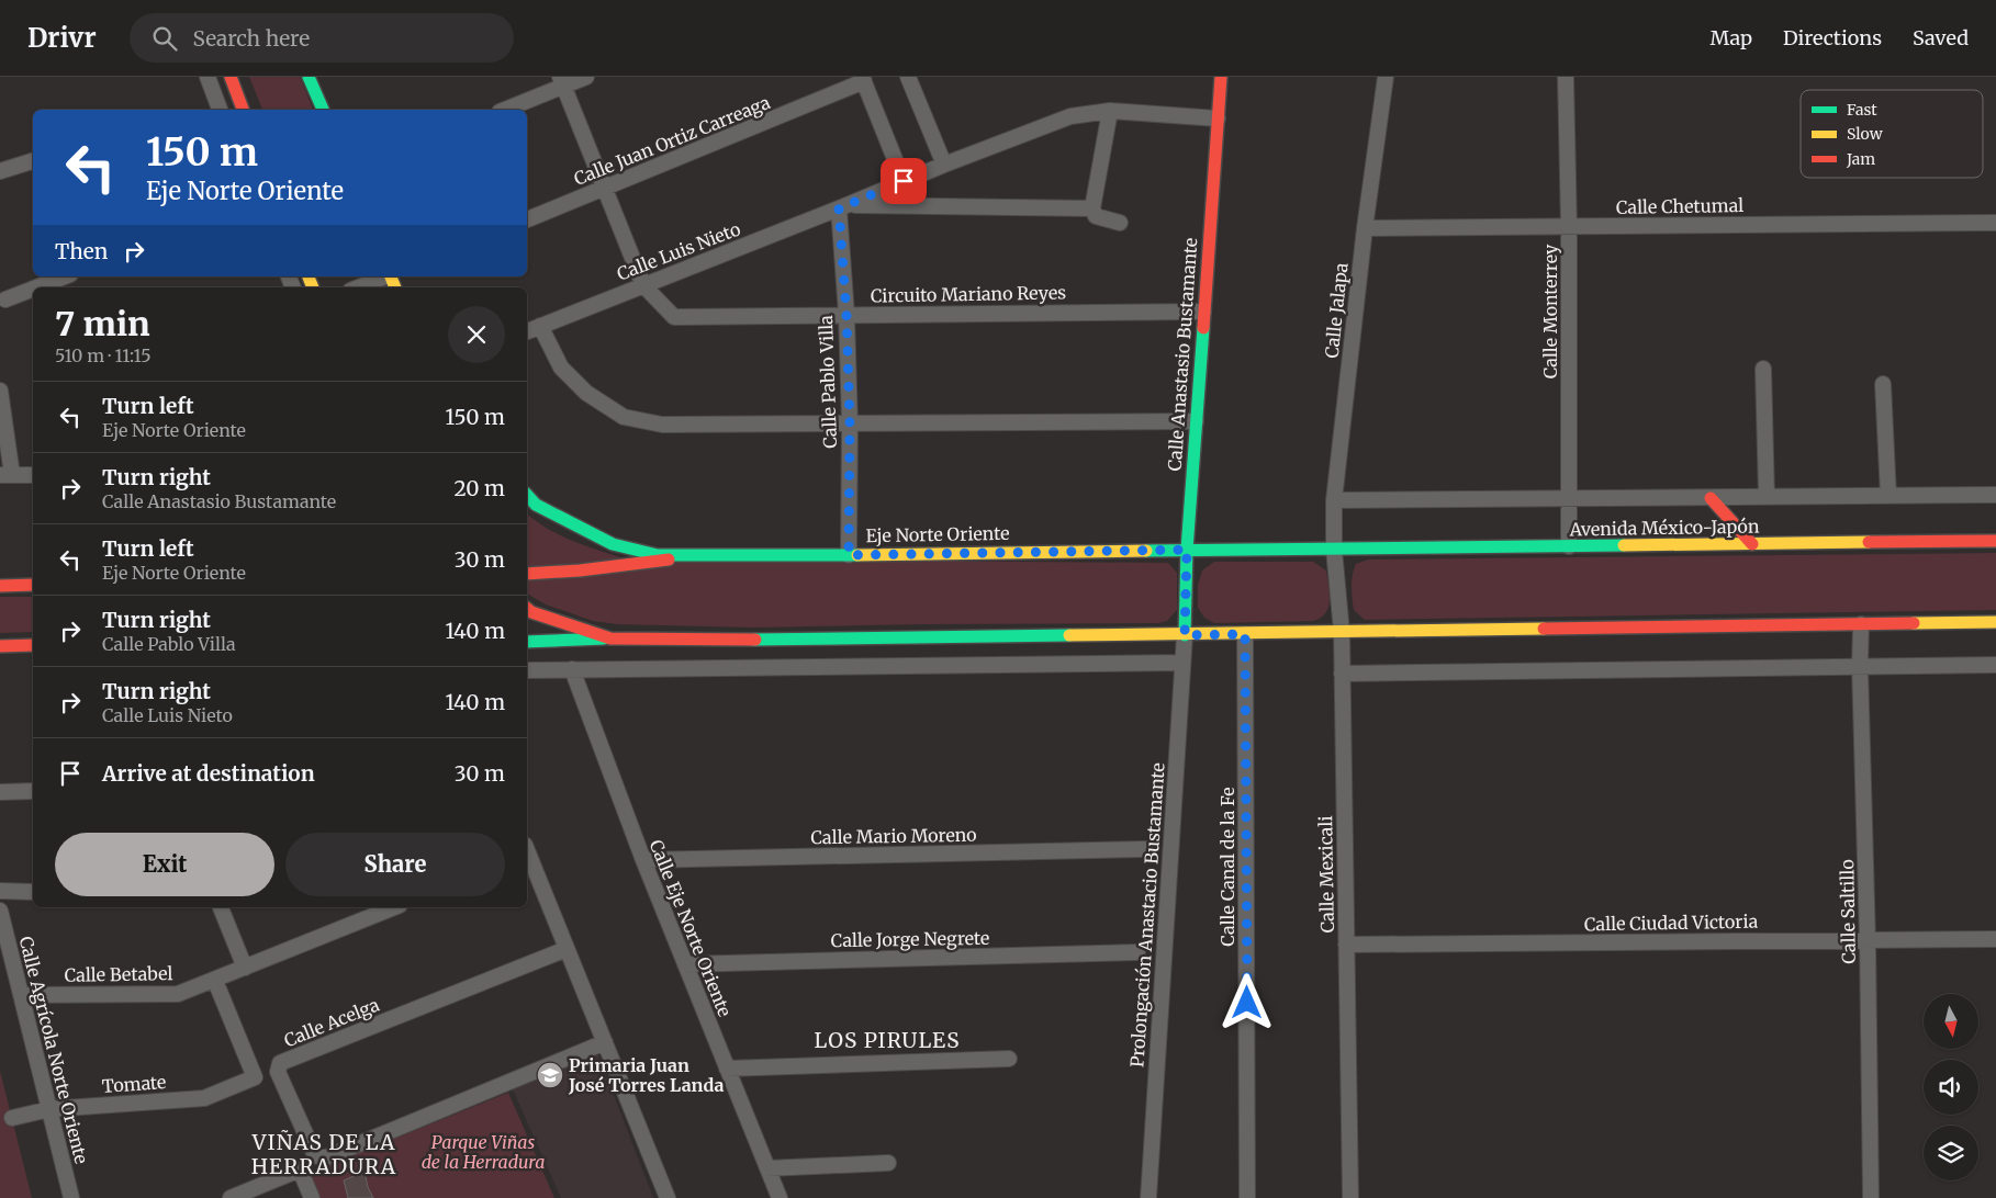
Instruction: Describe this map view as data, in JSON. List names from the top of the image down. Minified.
{"streets":{"main road":["Calle Anastasio Bustamante","Avenida México-Japón","Eje Norte Oriente"],"street":["Calle Juan Ortiz Carreaga","Calle Chetumal","Calle Luis Nieto","Circuito Mariano Reyes","Calle Jalapa","Calle Monterrey","Calle Pablo Villa","Calle Mario Moreno","Calle Canal de la Fe","Calle Mexicali","Calle Saltillo","Prolongación Anastacio Bustamante","Calle Ciudad Victoria","Calle Eje Norte Oriente","Calle Jorge Negrete","Calle Betabel","Calle Acelga","Calle Agrícola Norte Oriente","Tomate"]},"crossings":[["Calle Juan Ortiz Carreaga","Circuito Mariano Reyes"],["Calle Chetumal","Calle Jalapa"],["Calle Chetumal","Calle Monterrey"],["Calle Luis Nieto","Circuito Mariano Reyes"],["Calle Luis Nieto","Calle Anastasio Bustamante"],["Calle Luis Nieto","Calle Pablo Villa"],["Circuito Mariano Reyes","Calle Anastasio Bustamante"],["Circuito Mariano Reyes","Calle Pablo Villa"],["Calle Jalapa","Avenida México-Japón"],["Calle Jalapa","Eje Norte Oriente"],["Calle Jalapa","Calle Mexicali"],["Calle Monterrey","Avenida México-Japón"],["Calle Anastasio Bustamante","Eje Norte Oriente"],["Calle Anastasio Bustamante","Prolongación Anastacio Bustamante"],["Calle Pablo Villa","Eje Norte Oriente"],["Avenida México-Japón","Eje Norte Oriente"],["Avenida México-Japón","Calle Mexicali"],["Eje Norte Oriente","Calle Mexicali"],["Calle Mario Moreno","Calle Eje Norte Oriente"],["Calle Mexicali","Calle Ciudad Victoria"],["Calle Saltillo","Calle Ciudad Victoria"],["Calle Eje Norte Oriente","Calle Jorge Negrete"],["Calle Betabel","Calle Agrícola Norte Oriente"],["Calle Betabel","Tomate"],["Calle Agrícola Norte Oriente","Tomate"]],"districts":["LOS PIRULES","VIÑAS DE LA HERRADURA"],"parks":["Parque Viñas de la Herradura"],"places":{"school or university":["Primaria Juan José Torres Landa"]},"legend":["Fast","Slow","Jam"],"north":"bottom","page":{"header":"Drivr","search":"Search here","nav":["Map","Directions","Saved"],"turn":["150 m","Eje Norte Oriente"],"then":"Then","heading":["7 min","510 m · 11:15"],"list":[{"name":"Turn left","note":"Eje Norte Oriente","value":"150 m"},{"name":"Turn right","note":"Calle Anastasio Bustamante","value":"20 m"},{"name":"Turn left","note":"Eje Norte Oriente","value":"30 m"},{"name":"Turn right","note":"Calle Pablo Villa","value":"140 m"},{"name":"Turn right","note":"Calle Luis Nieto","value":"140 m"},{"name":"Arrive at destination","value":"30 m"}],"buttons":["Exit","Share"]}}
